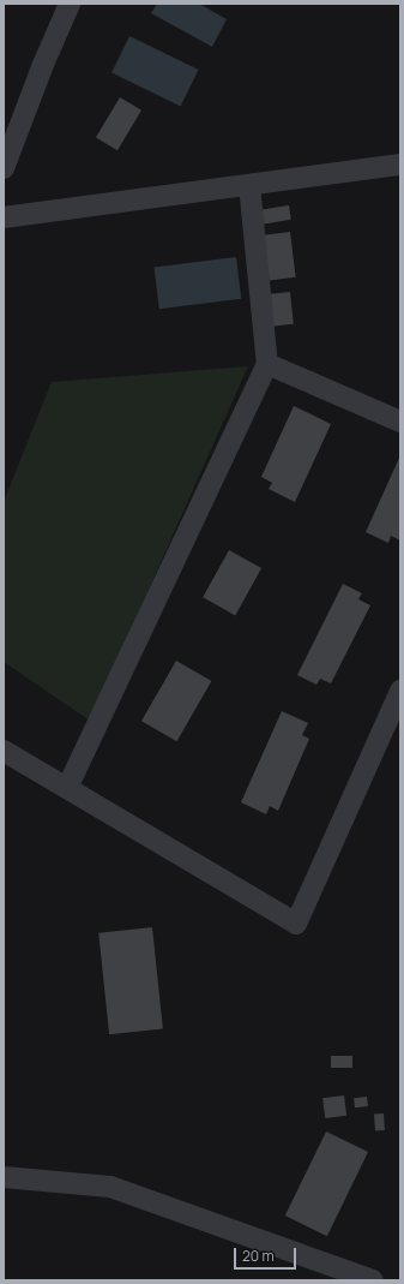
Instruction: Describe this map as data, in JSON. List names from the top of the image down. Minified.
{"scale_bar":"20 m"}
